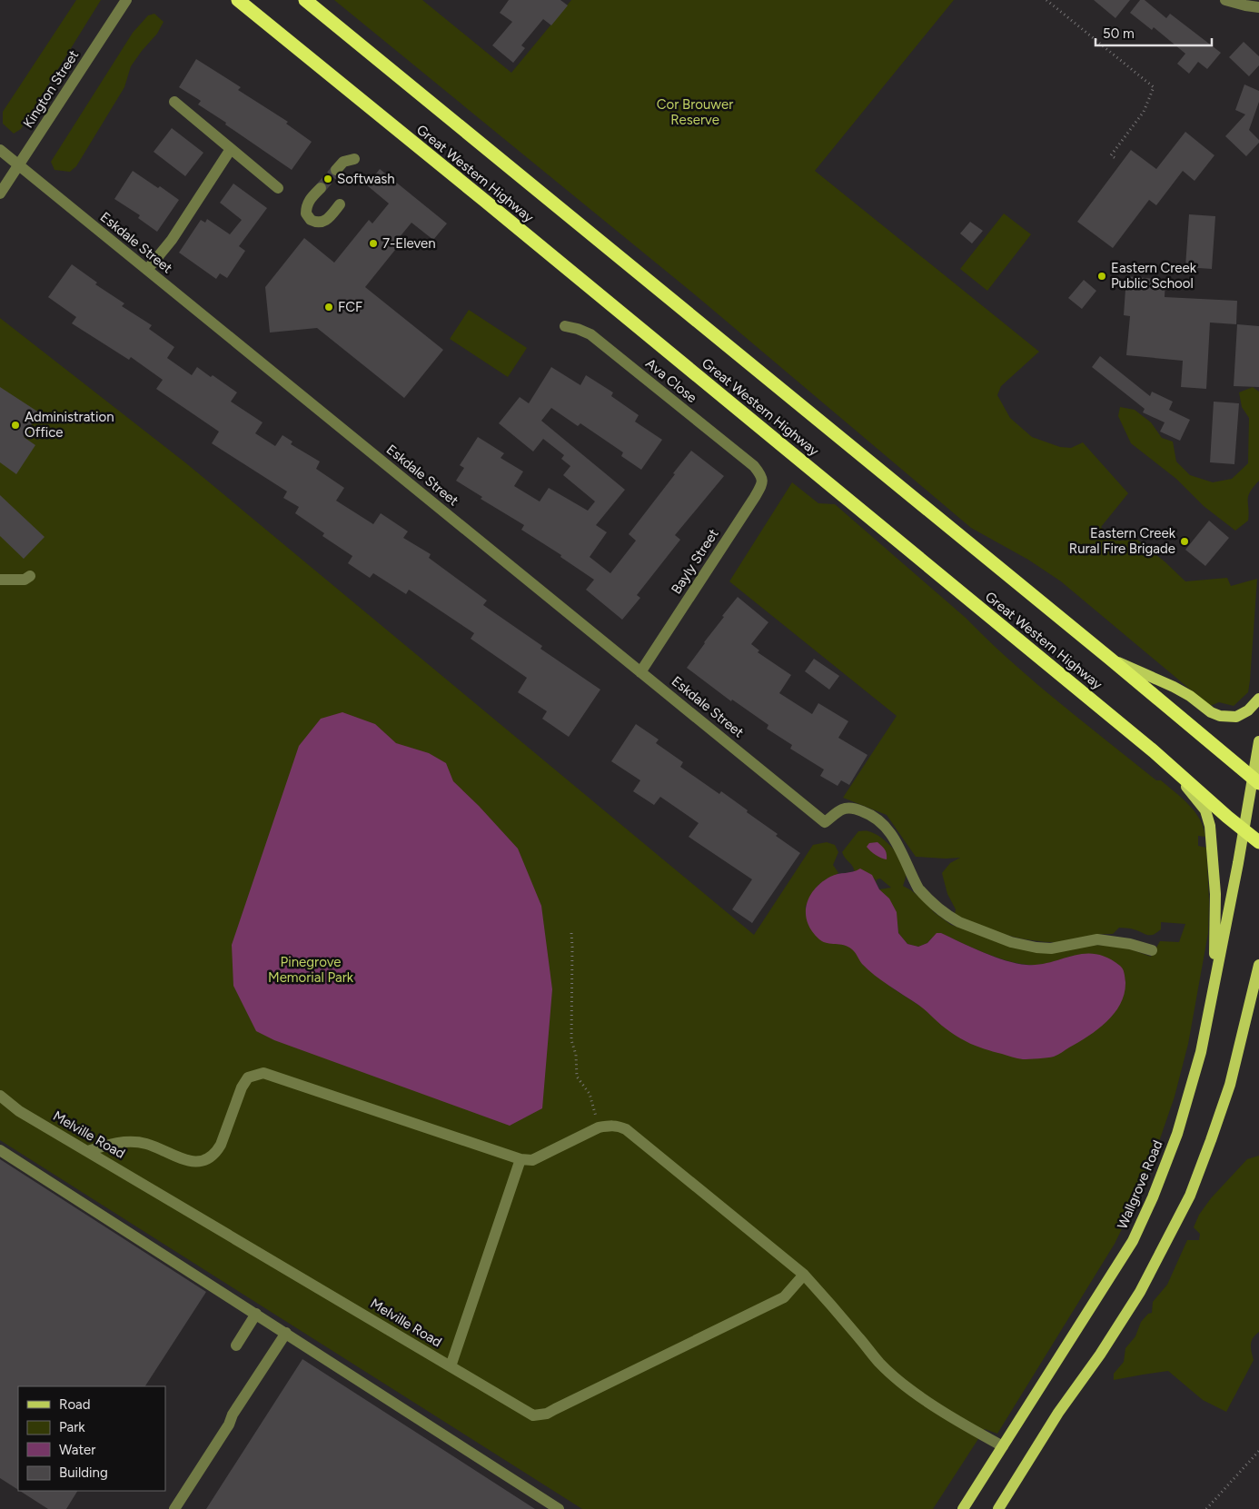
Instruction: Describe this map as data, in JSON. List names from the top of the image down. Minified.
{"streets":{"highway":["Great Western Highway"],"main road":["Wallgrove Road"],"street":["Kington Street","Eskdale Street","Ava Close","Bayly Street","Melville Road"]},"crossings":[["Kington Street","Eskdale Street"],["Great Western Highway","Wallgrove Road"],["Eskdale Street","Bayly Street"],["Ava Close","Bayly Street"]],"parks":["Cor Brouwer Reserve","Pinegrove Memorial Park"],"places":["Softwash","7-Eleven","Eastern Creek Public School","FCF","Administration Office","Eastern Creek Rural Fire Brigade"],"legend":["Road","Park","Water","Building"],"scale_bar":"50 m"}
